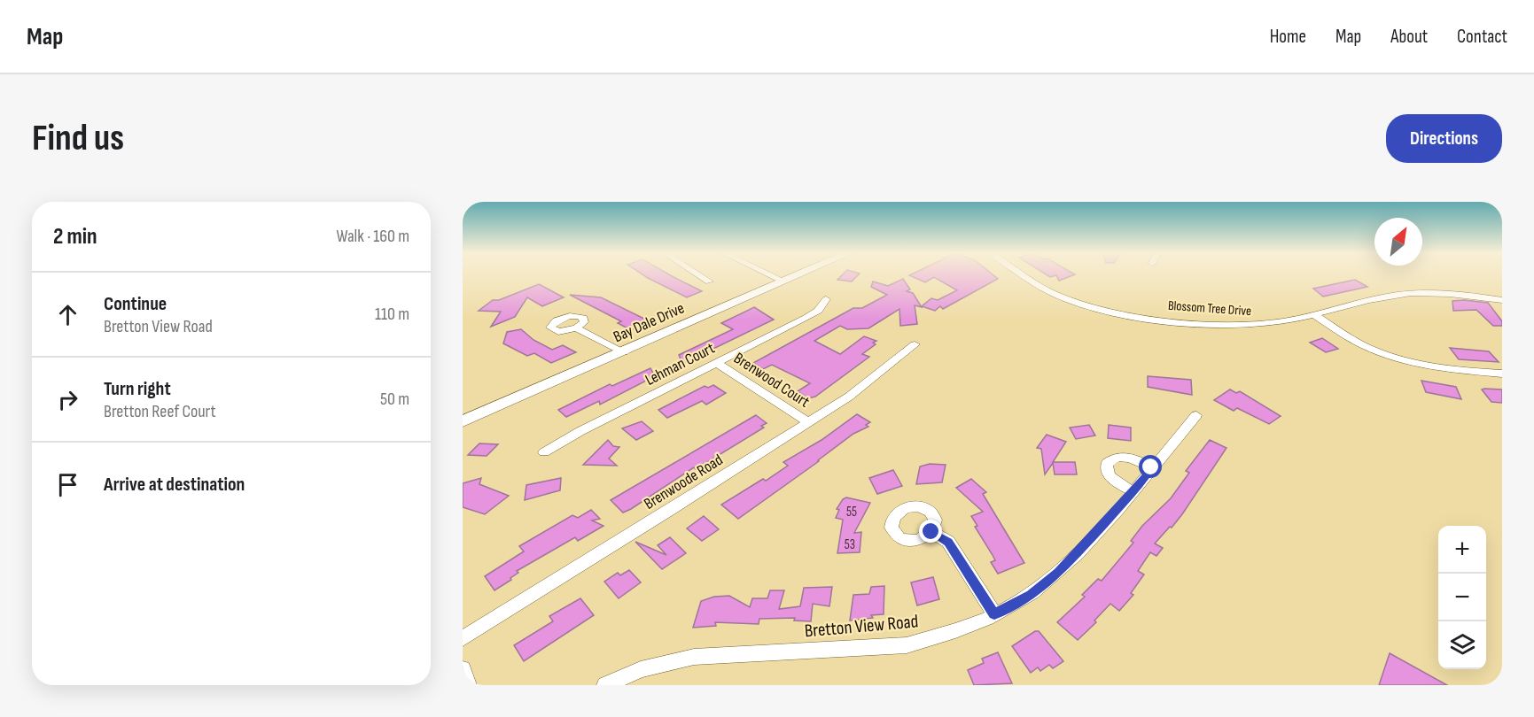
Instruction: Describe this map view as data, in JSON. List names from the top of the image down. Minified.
{"streets":{"street":["Blossom Tree Drive","Bay Dale Drive","Lehman Court","Brenwood Court","Brenwoode Road","Bretton View Road"]},"crossings":[["Lehman Court","Brenwood Court"],["Brenwood Court","Brenwoode Road"]],"house_numbers":["55","53"],"north":"top right","page":{"header":"Map","nav":["Home","Map","About","Contact"],"buttons":"Directions","title":"Find us","heading":["2 min","Walk · 160 m"],"list":[["Continue","Bretton View Road","110 m"],["Turn right","Bretton Reef Court","50 m"],"Arrive at destination"],"map_buttons":["+","−"]}}
